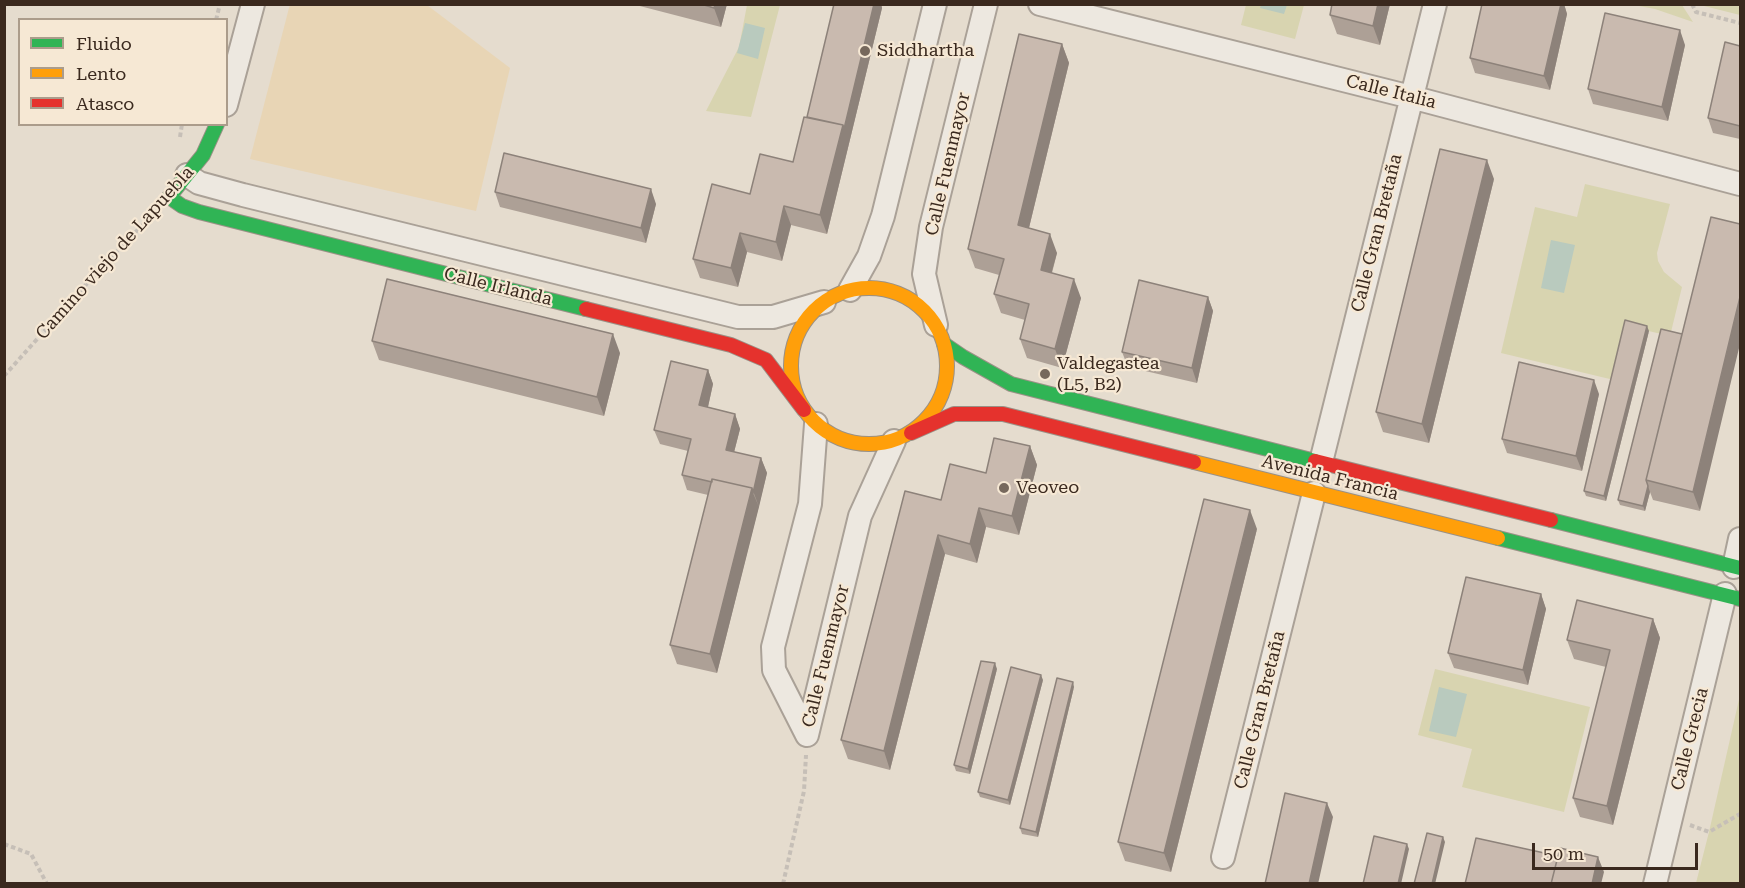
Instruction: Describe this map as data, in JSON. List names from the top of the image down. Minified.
{"streets":{"main road":["Camino viejo de Lapuebla","Calle Irlanda","Avenida Francia"],"street":["Calle Italia","Calle Fuenmayor","Calle Gran Bretaña","Calle Grecia"]},"crossings":[["Calle Italia","Calle Gran Bretaña"],["Calle Fuenmayor","Calle Irlanda"],["Calle Fuenmayor","Avenida Francia"],["Calle Gran Bretaña","Avenida Francia"],["Camino viejo de Lapuebla","Calle Irlanda"],["Calle Irlanda","Avenida Francia"],["Avenida Francia","Calle Grecia"]],"places":["Siddhartha","Valdegastea (L5, B2)","Veoveo"],"legend":["Fluido","Lento","Atasco"],"scale_bar":"50 m"}
